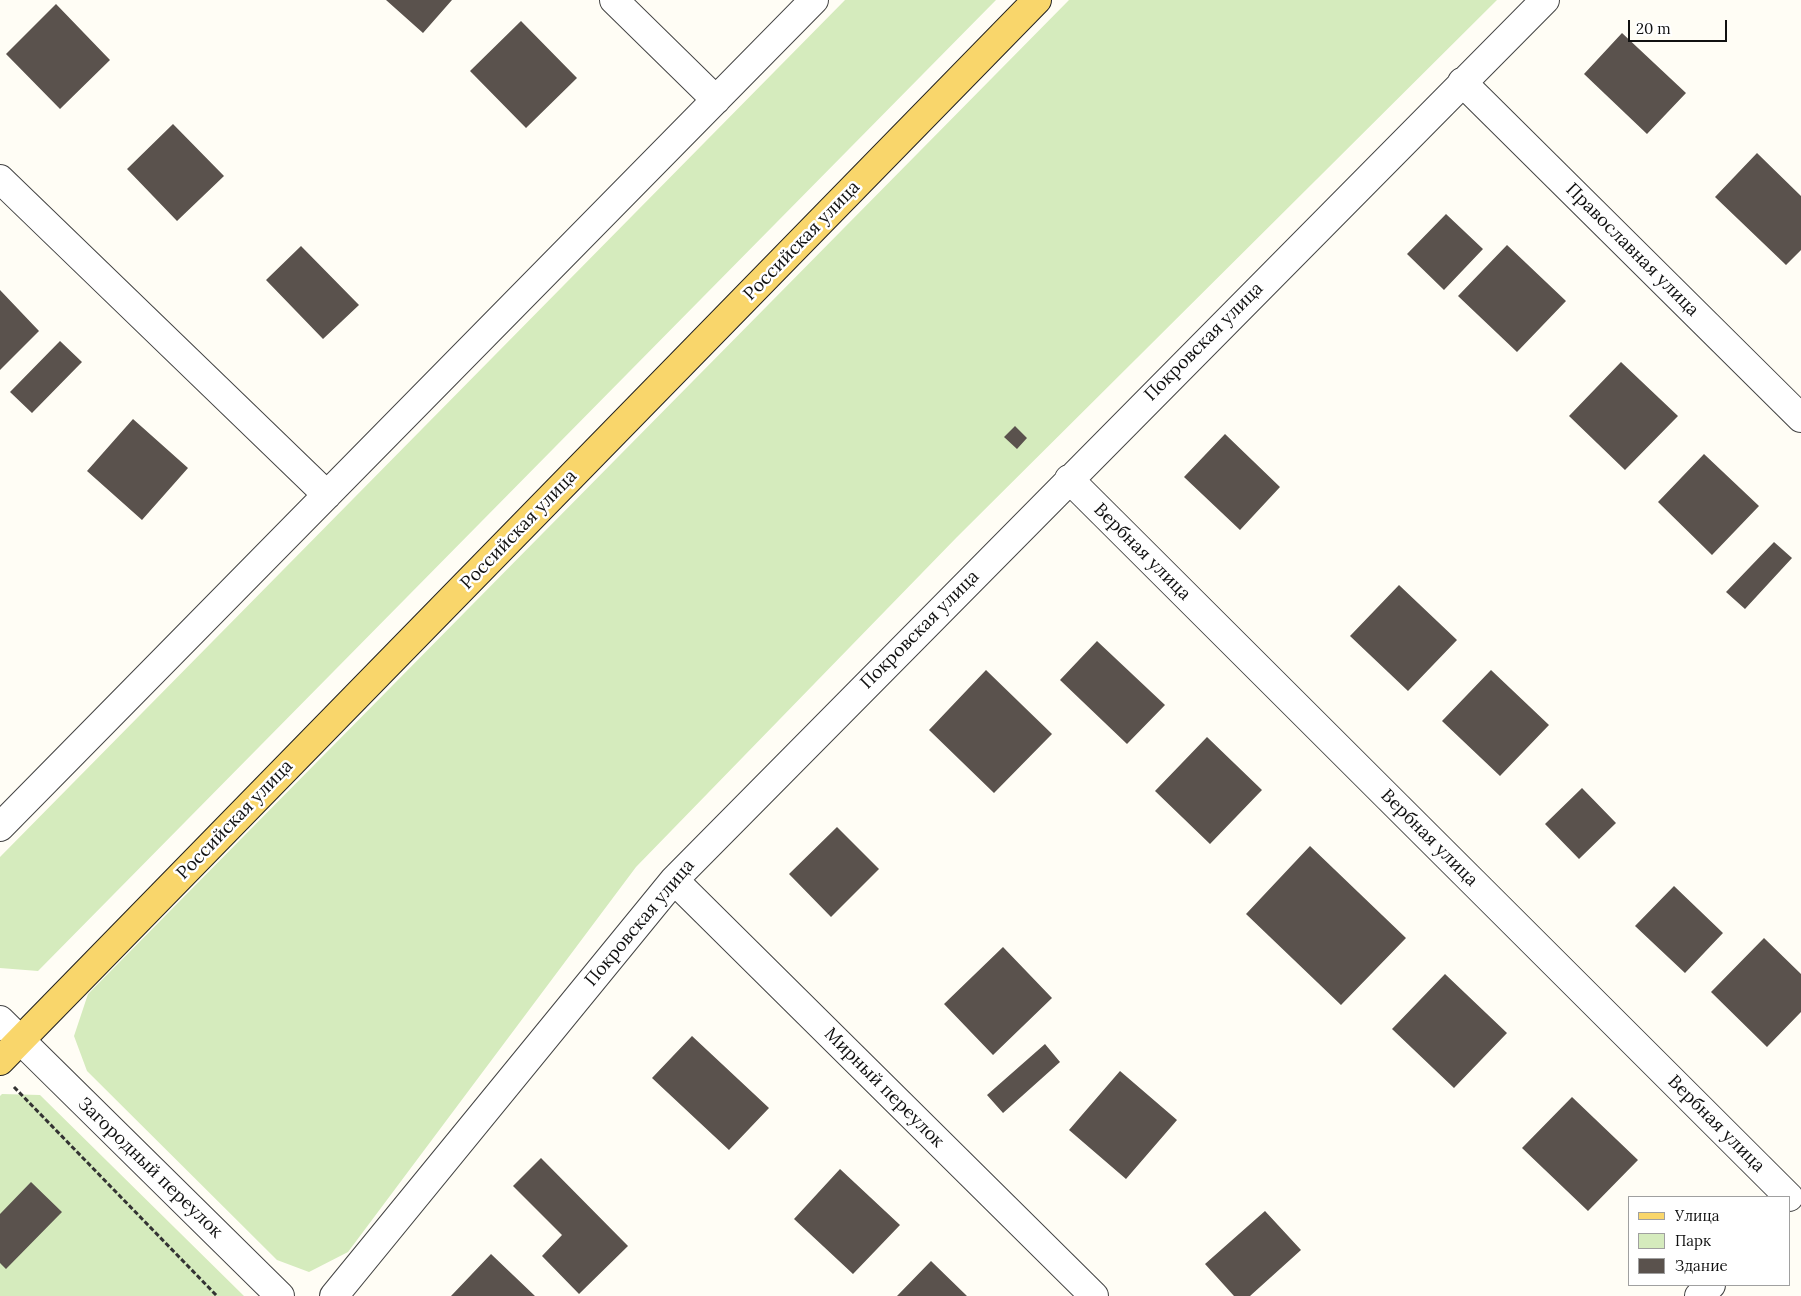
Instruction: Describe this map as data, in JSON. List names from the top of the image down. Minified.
{"streets":{"main road":["Российская улица"],"street":["Православная улица","Покровская улица","Вербная улица","Мирный переулок","Загородный переулок"]},"crossings":[["Российская улица","Загородный переулок"],["Православная улица","Покровская улица"],["Покровская улица","Вербная улица"],["Покровская улица","Мирный переулок"]],"legend":["Улица","Парк","Здание"],"scale_bar":"20 m"}
